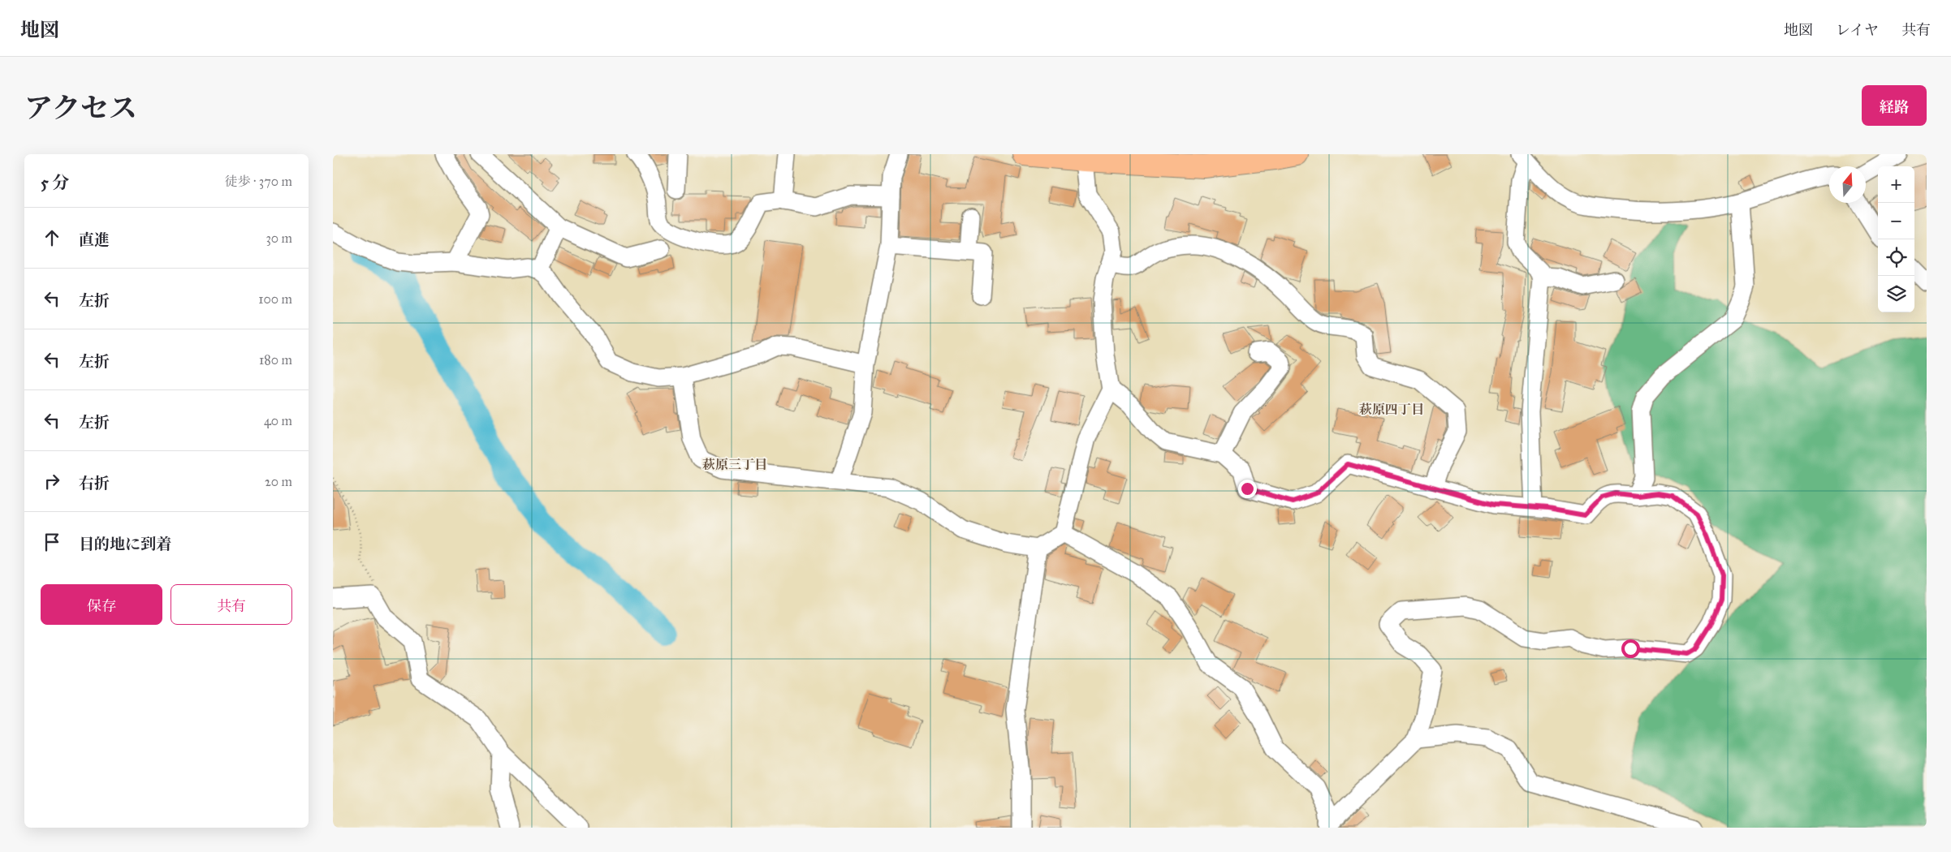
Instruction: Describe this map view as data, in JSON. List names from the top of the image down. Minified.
{"districts":["萩原四丁目","萩原三丁目"],"north":"top","page":{"header":"地図","nav":["地図","レイヤ","共有"],"title":"アクセス","buttons":["経路",["保存","共有"]],"heading":["5 分","徒歩 · 370 m"],"map_buttons":["+","−"],"list":[["直進","30 m"],["左折","100 m"],["左折","180 m"],["左折","40 m"],["右折","20 m"],"目的地に到着"]}}
